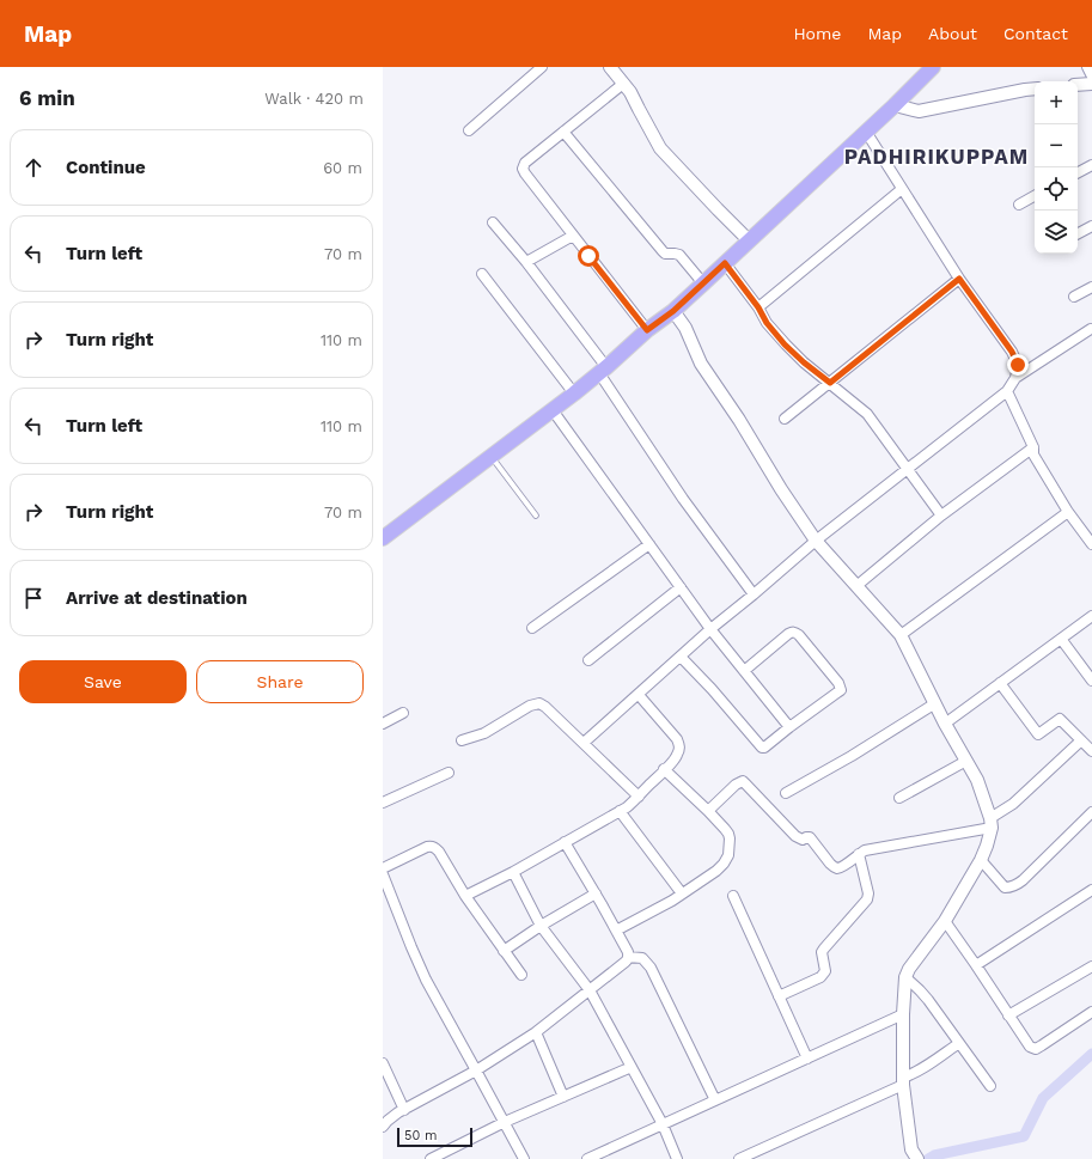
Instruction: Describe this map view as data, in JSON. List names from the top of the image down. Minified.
{"districts":["PADHIRIKUPPAM"],"scale_bar":"50 m","page":{"header":"Map","nav":["Home","Map","About","Contact"],"heading":["6 min","Walk · 420 m"],"map_buttons":["+","−"],"list":[["Continue","60 m"],["Turn left","70 m"],["Turn right","110 m"],["Turn left","110 m"],["Turn right","70 m"],"Arrive at destination"],"buttons":["Save","Share"],"scale":"50 m"}}
